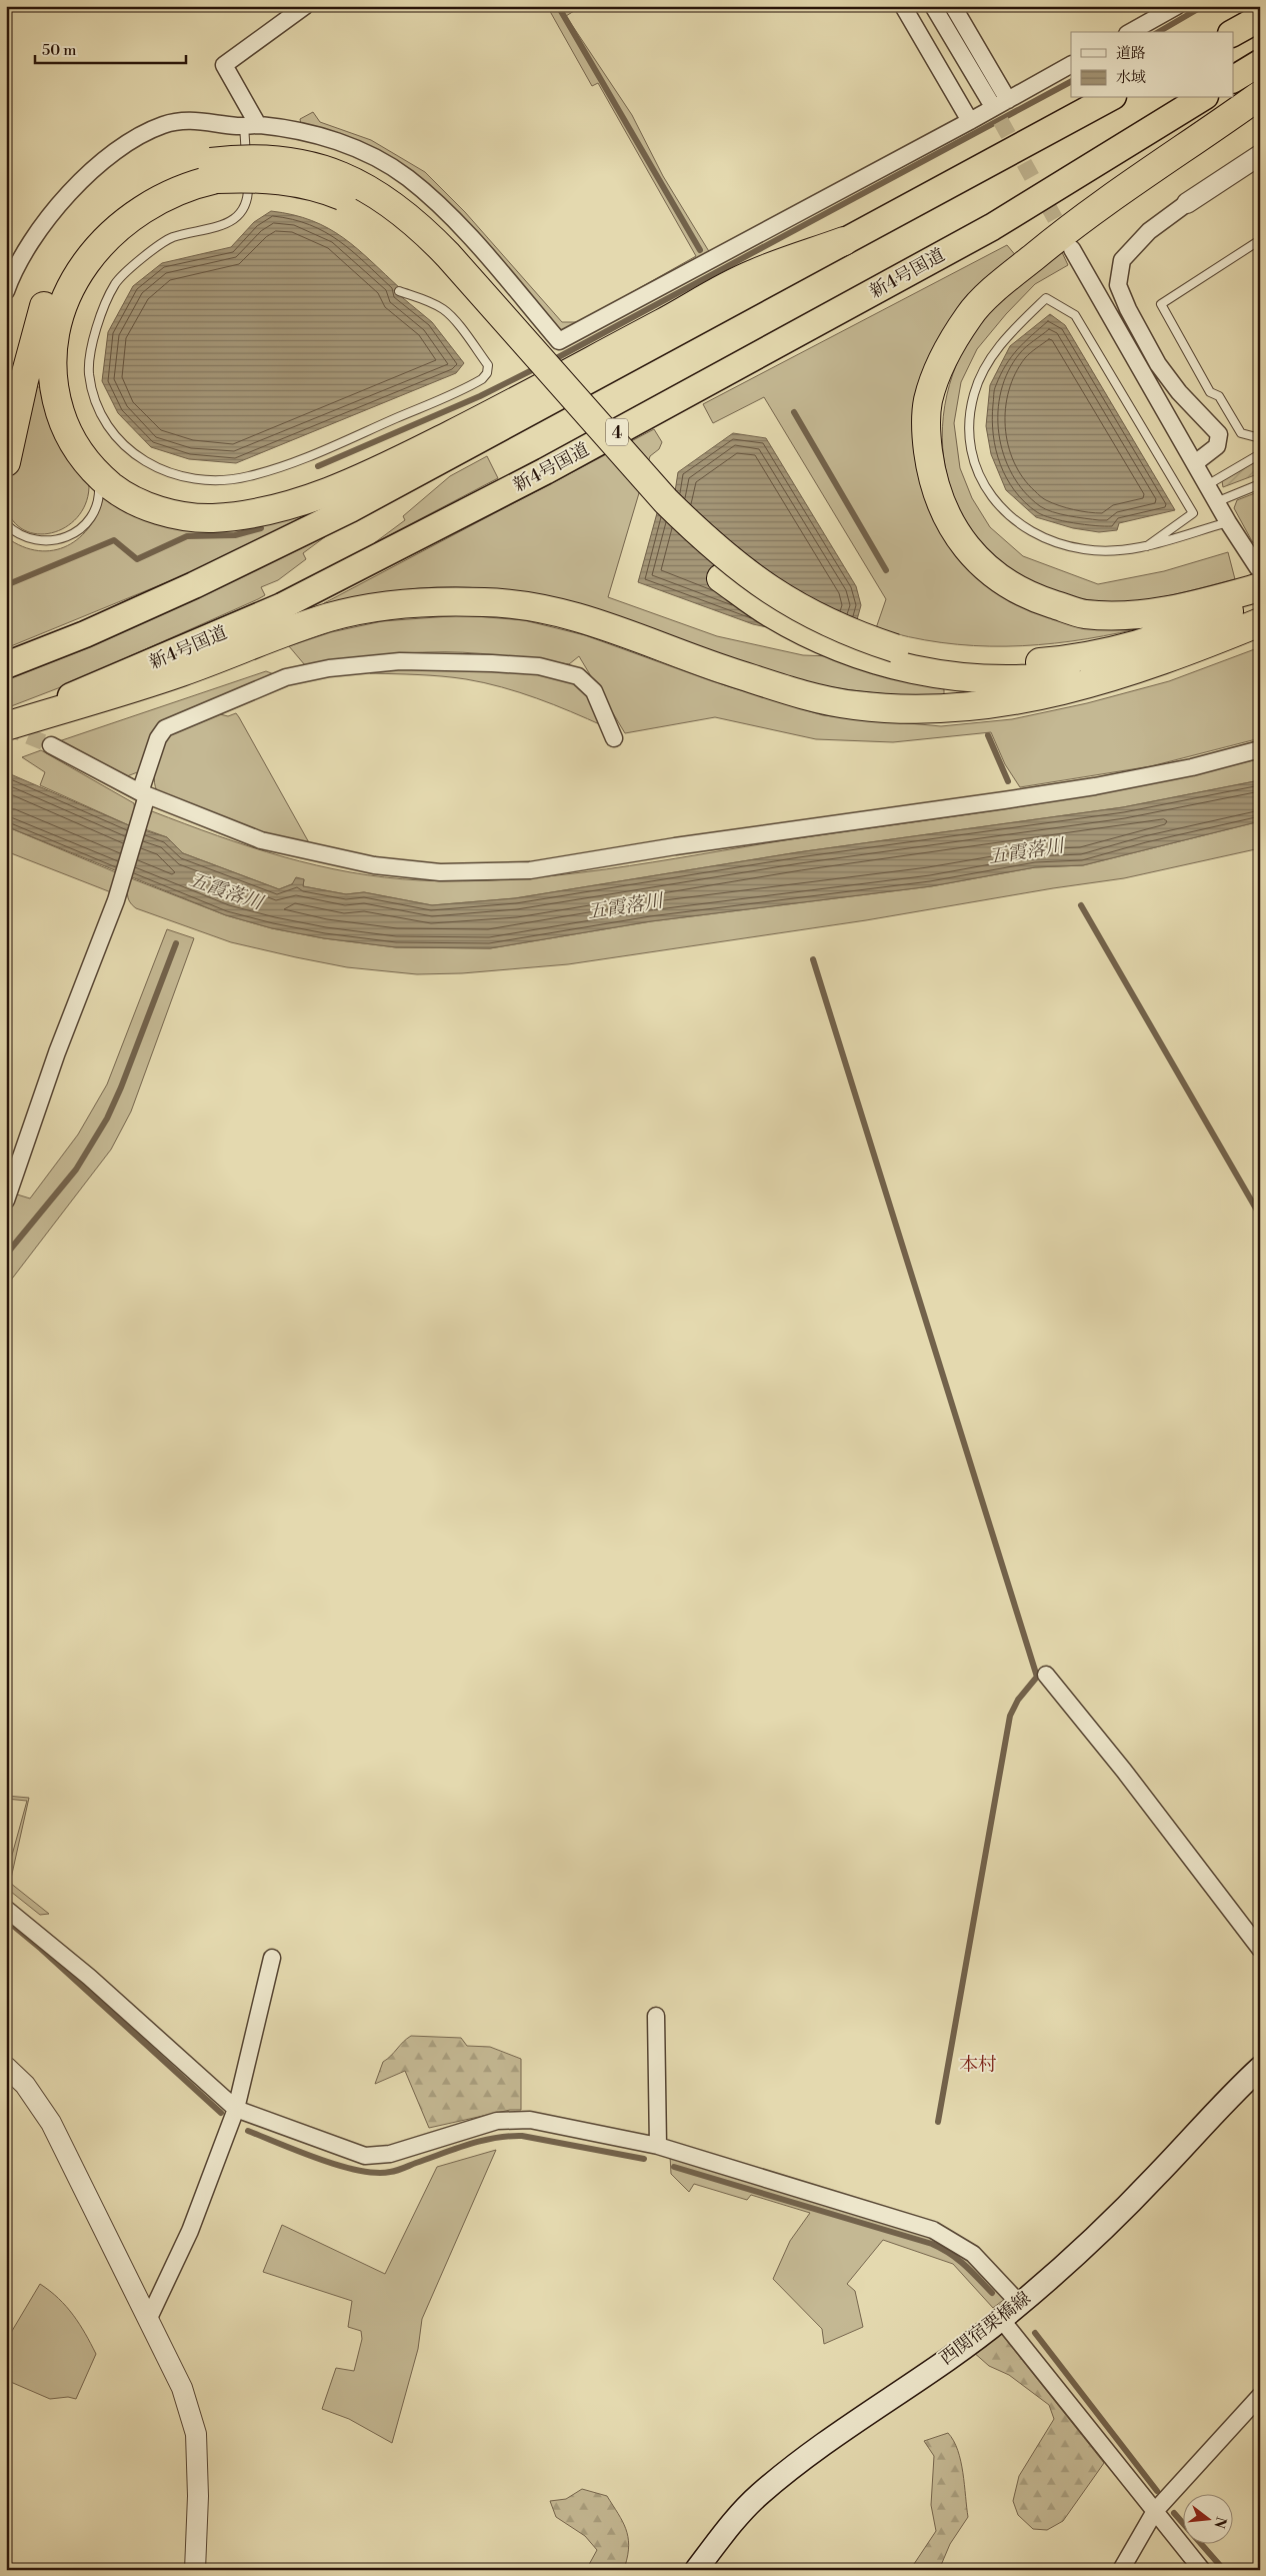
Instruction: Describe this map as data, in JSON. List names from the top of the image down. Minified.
{"streets":{"highway":["新4号国道","4"],"main road":["西関宿栗橋線"]},"districts":["本村"],"water":["五霞落川"],"legend":["道路","水域"],"scale_bar":"50 m","north":"right"}
